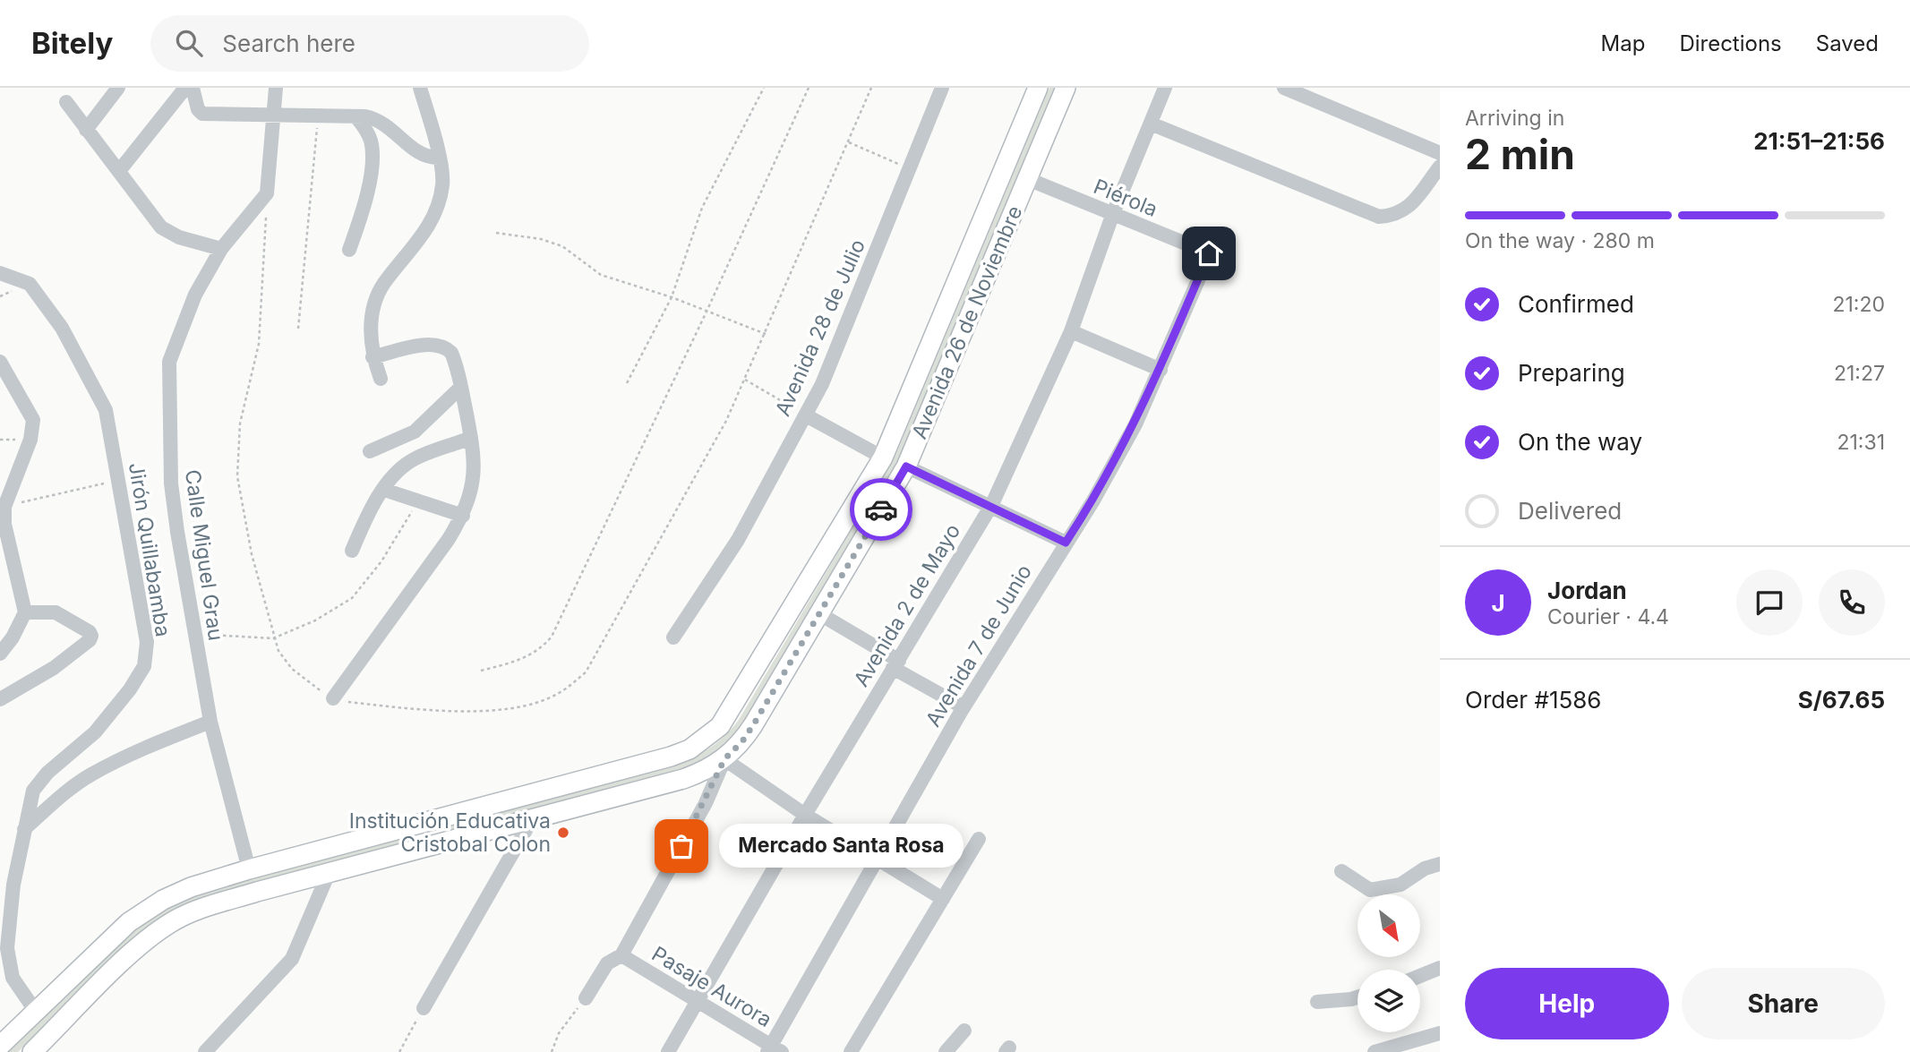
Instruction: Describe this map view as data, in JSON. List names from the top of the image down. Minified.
{"streets":{"main road":["Avenida 26 de Noviembre"],"street":["Piérola","Avenida 28 de Julio","Jirón Quillabamba","Calle Miguel Grau","Avenida 2 de Mayo","Avenida 7 de Junio","Pasaje Aurora"]},"crossings":[["Piérola","Avenida 26 de Noviembre"],["Piérola","Avenida 2 de Mayo"],["Piérola","Avenida 7 de Junio"],["Avenida 26 de Noviembre","Jirón Quillabamba"],["Avenida 26 de Noviembre","Calle Miguel Grau"],["Avenida 2 de Mayo","Pasaje Aurora"],["Avenida 7 de Junio","Pasaje Aurora"]],"places":["Institución Educativa Cristobal Colon","Mercado Santa Rosa"],"north":"bottom right","page":{"header":"Bitely","search":"Search here","nav":["Map","Directions","Saved"],"heading":["2 min","Arriving in","21:51–21:56"],"panel":["Jordan","Courier · 4.4","Order #1586","S/67.65"],"bar":"On the way · 280 m","list":[["Confirmed","21:20"],["Preparing","21:27"],["On the way","21:31"],"Delivered"],"round":"J","bubble":"Mercado Santa Rosa","buttons":["Help","Share"]}}
